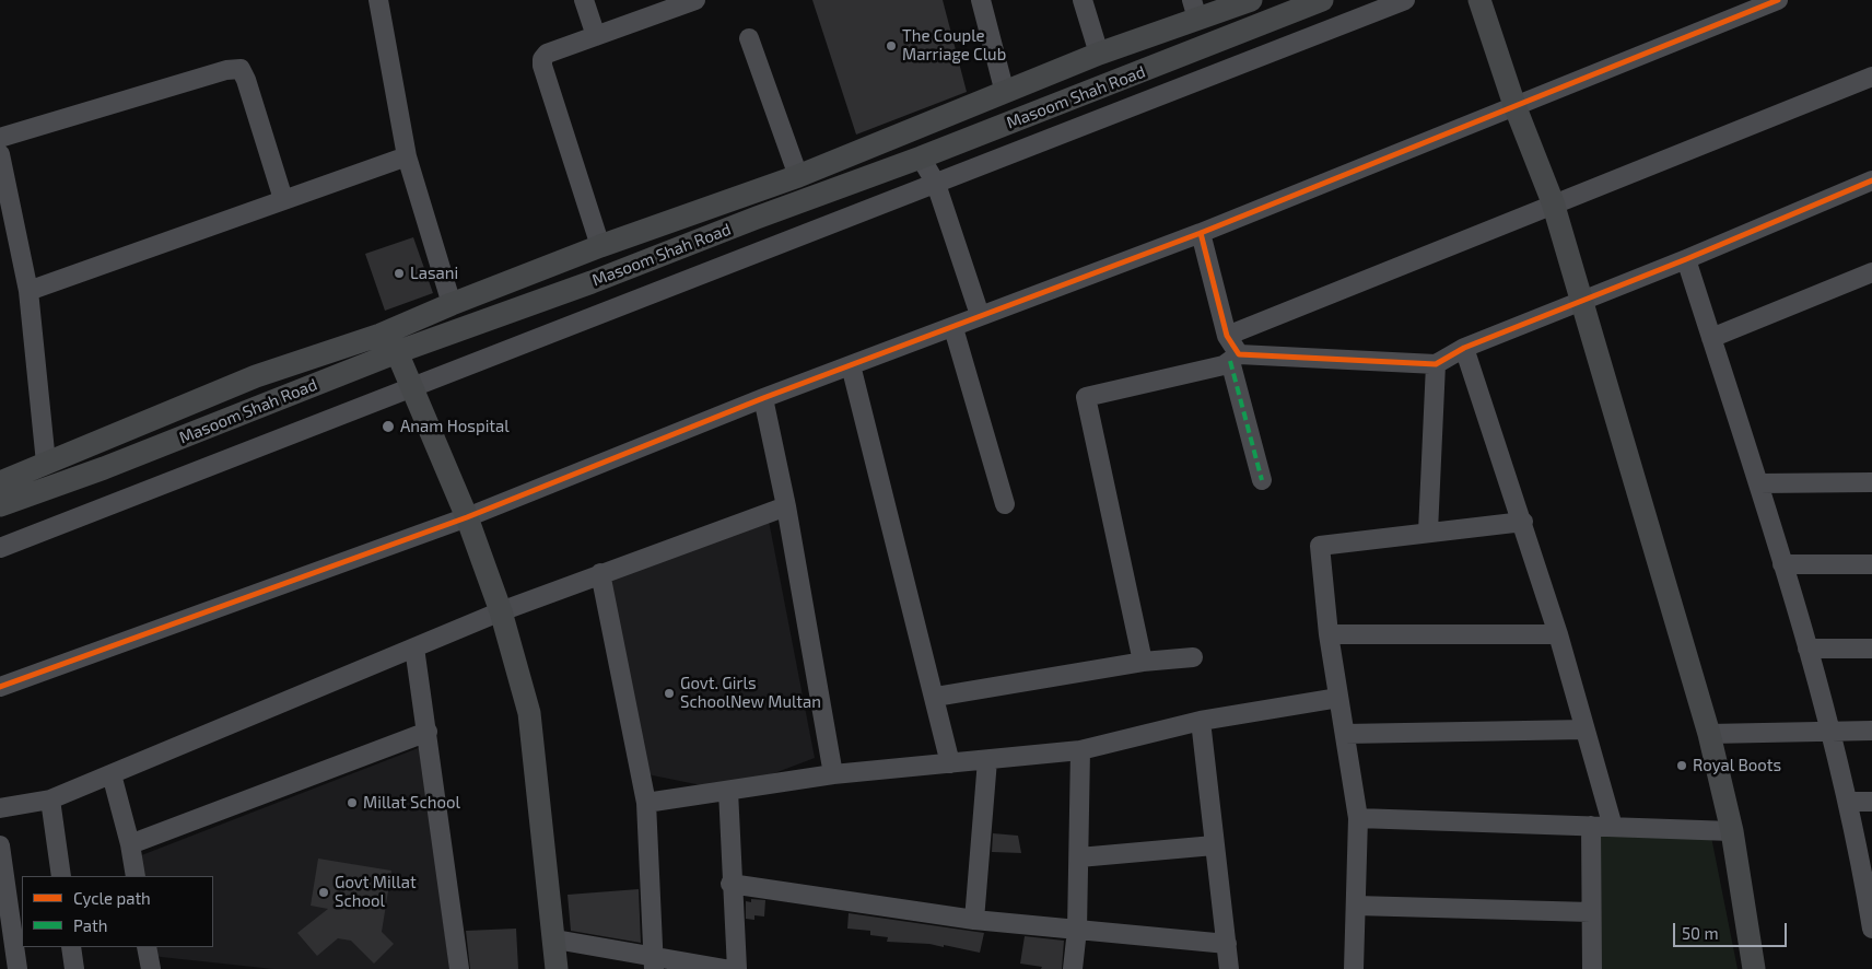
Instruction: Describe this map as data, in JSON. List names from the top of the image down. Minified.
{"streets":{"main road":["Masoom Shah Road"]},"places":["The Couple Marriage Club","Lasani","Anam Hospital","Govt. Girls SchoolNew Multan","Royal Boots","Millat School","Govt Millat School"],"legend":["Cycle path","Path"],"scale_bar":"50 m"}
